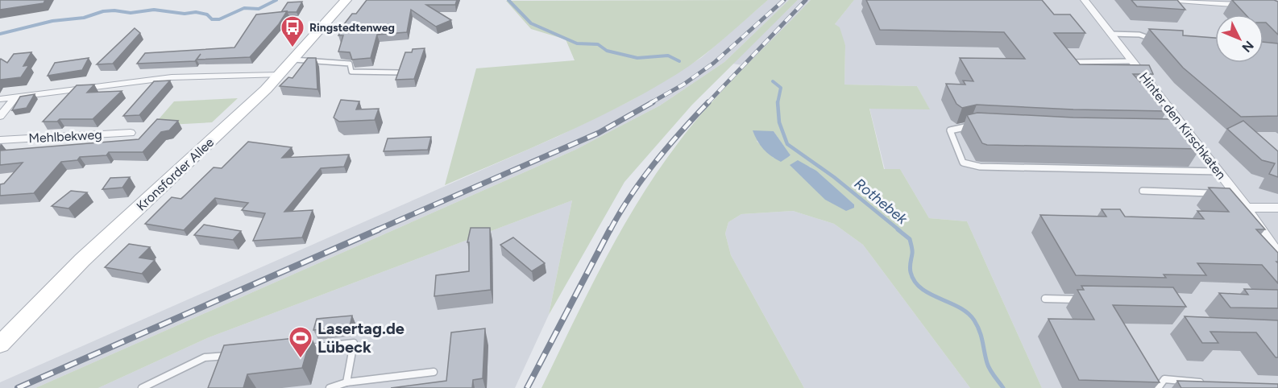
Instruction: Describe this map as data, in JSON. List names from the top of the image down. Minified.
{"streets":{"main road":["Kronsforder Allee"],"street":["Hinter den Kirschkaten","Mehlbekweg"]},"water":["Rothebek"],"places":{"bus stop":["Ringstedtenweg"],"sports":["Lasertag.de Lübeck"]},"north":"bottom right"}
